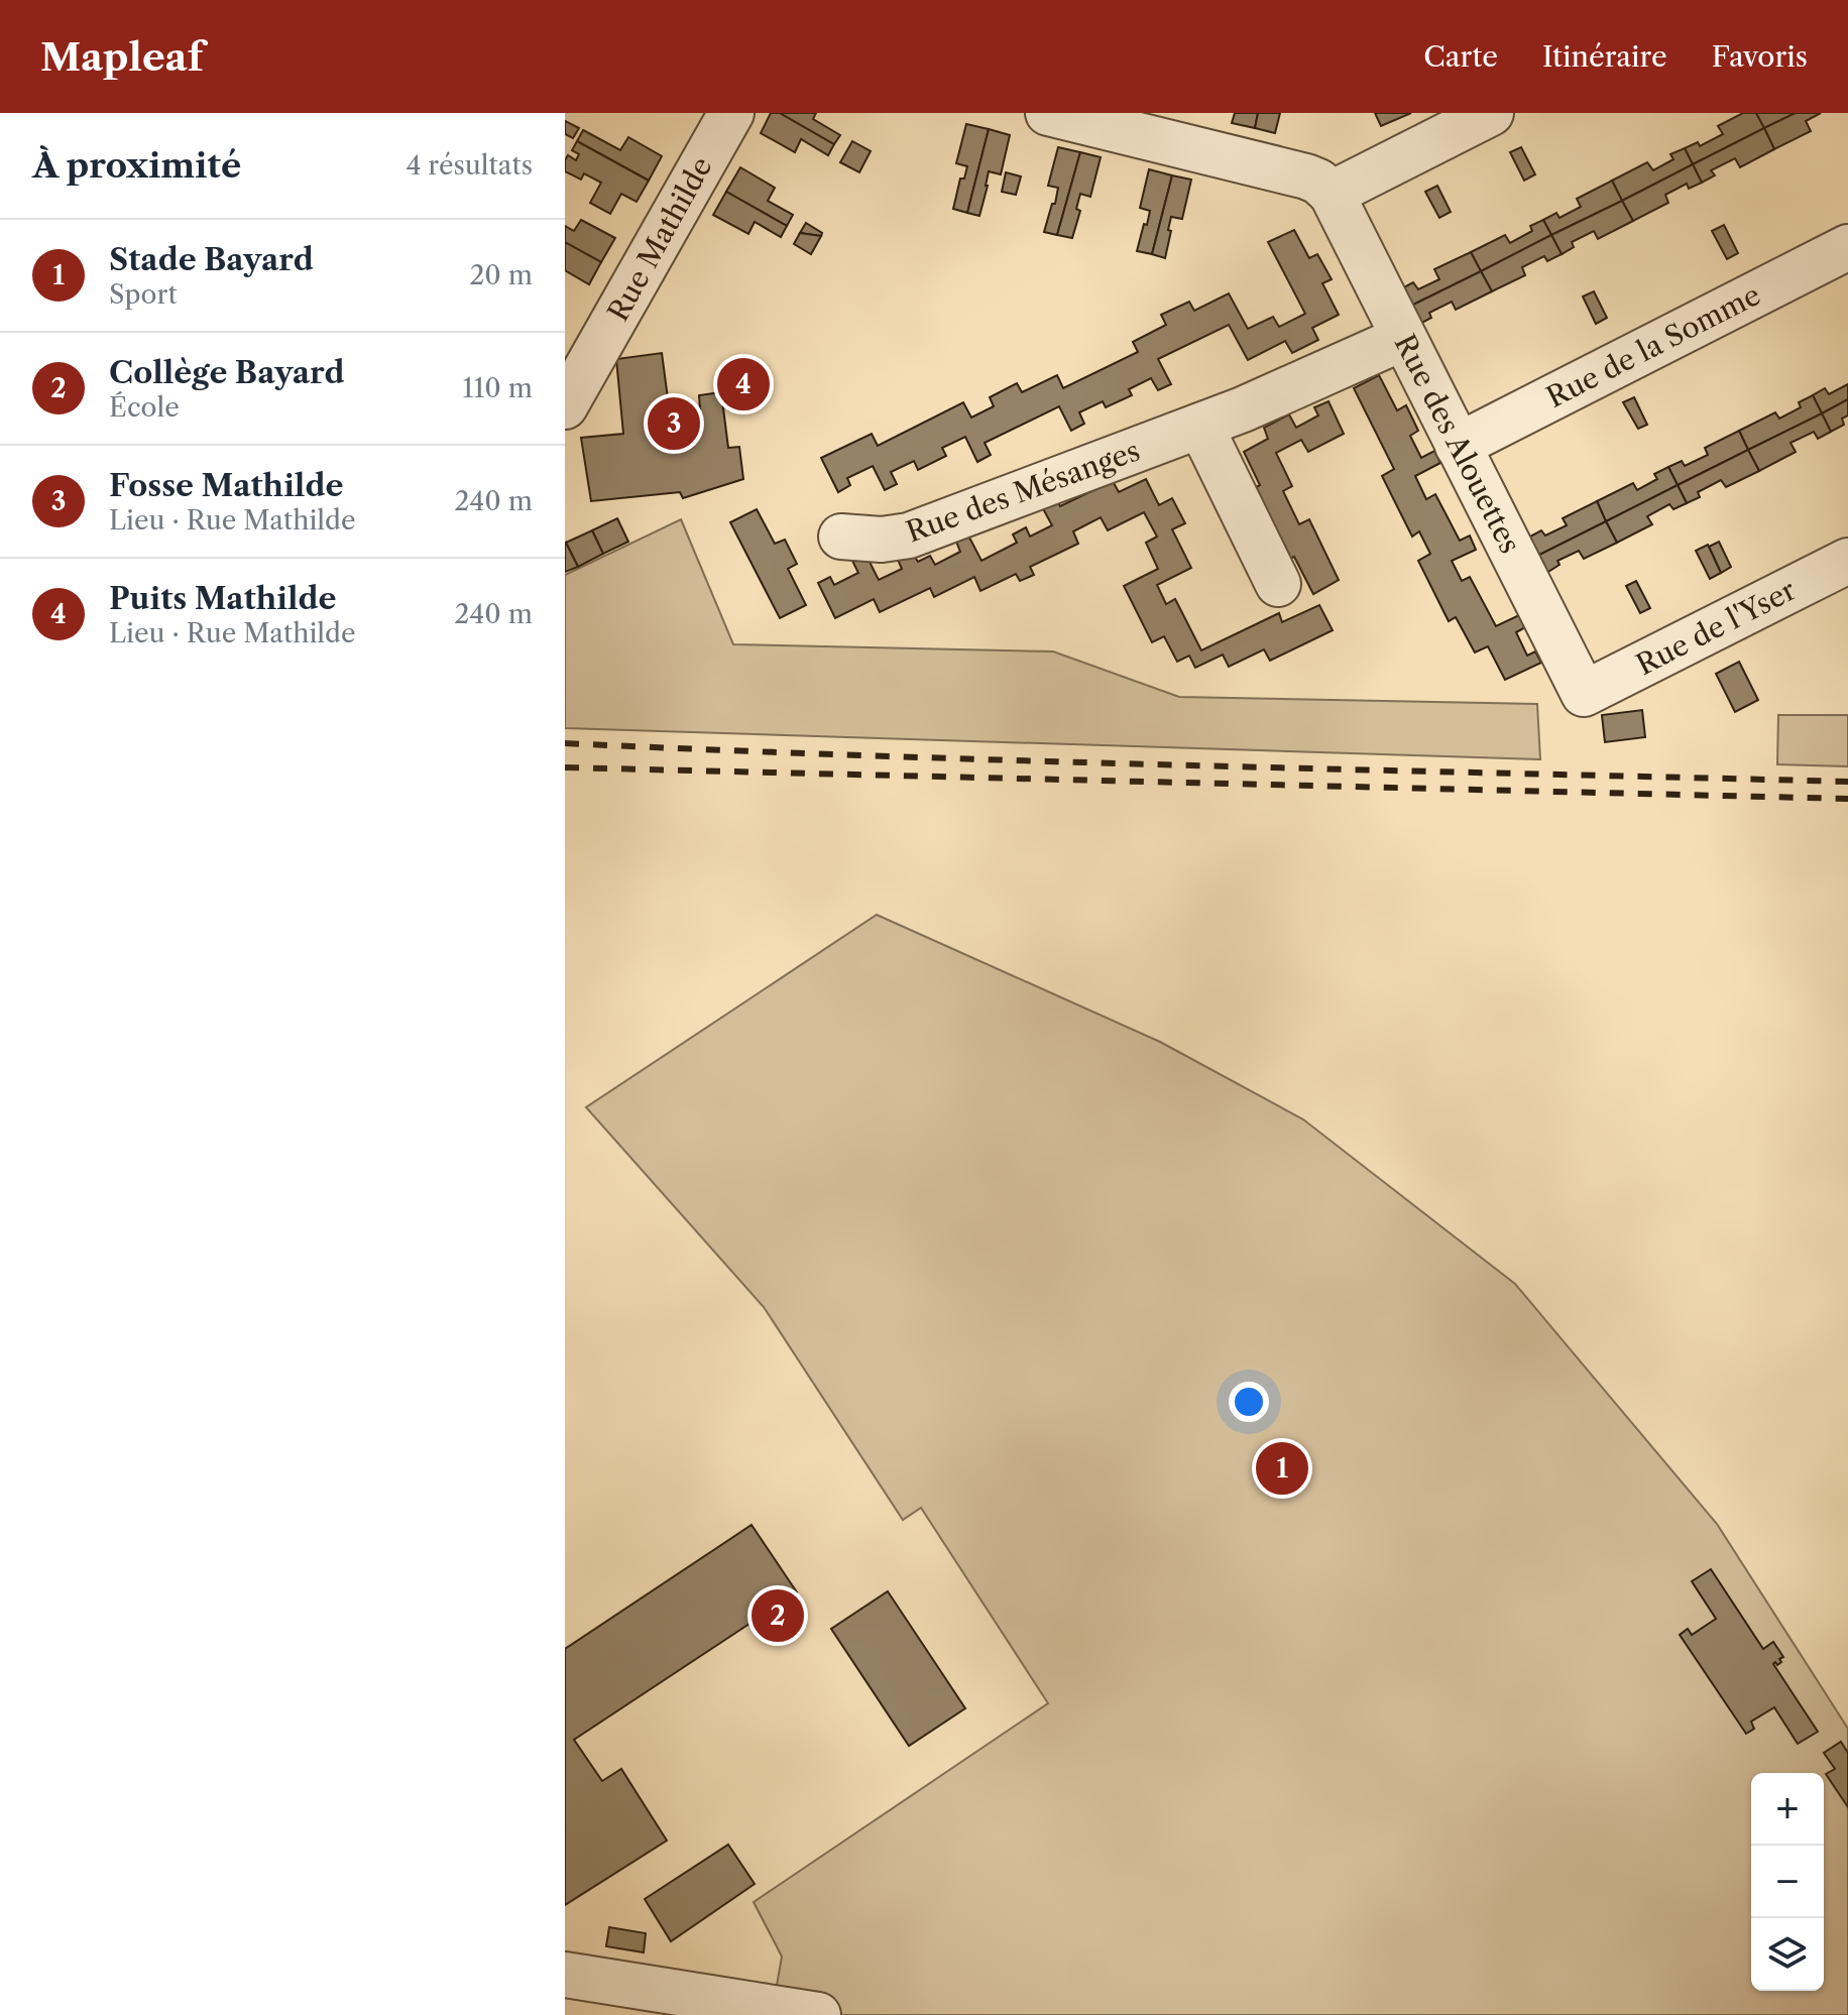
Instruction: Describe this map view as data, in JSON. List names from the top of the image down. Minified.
{"streets":{"street":["Rue Mathilde","Rue de la Somme","Rue des Alouettes","Rue des Mésanges","Rue de l'Yser"]},"crossings":[["Rue de la Somme","Rue des Alouettes"],["Rue des Alouettes","Rue des Mésanges"],["Rue des Alouettes","Rue de l'Yser"]],"page":{"header":"Mapleaf","nav":["Carte","Itinéraire","Favoris"],"heading":["À proximité","4 résultats"],"list":[{"mark":"1","name":"Stade Bayard","note":"Sport","value":"20 m"},{"mark":"2","name":"Collège Bayard","note":"École","value":"110 m"},{"mark":"3","name":"Fosse Mathilde","note":"Lieu · Rue Mathilde","value":"240 m"},{"mark":"4","name":"Puits Mathilde","note":"Lieu · Rue Mathilde","value":"240 m"}],"pins":["4","3","1","2"],"map_buttons":["+","−"]}}
